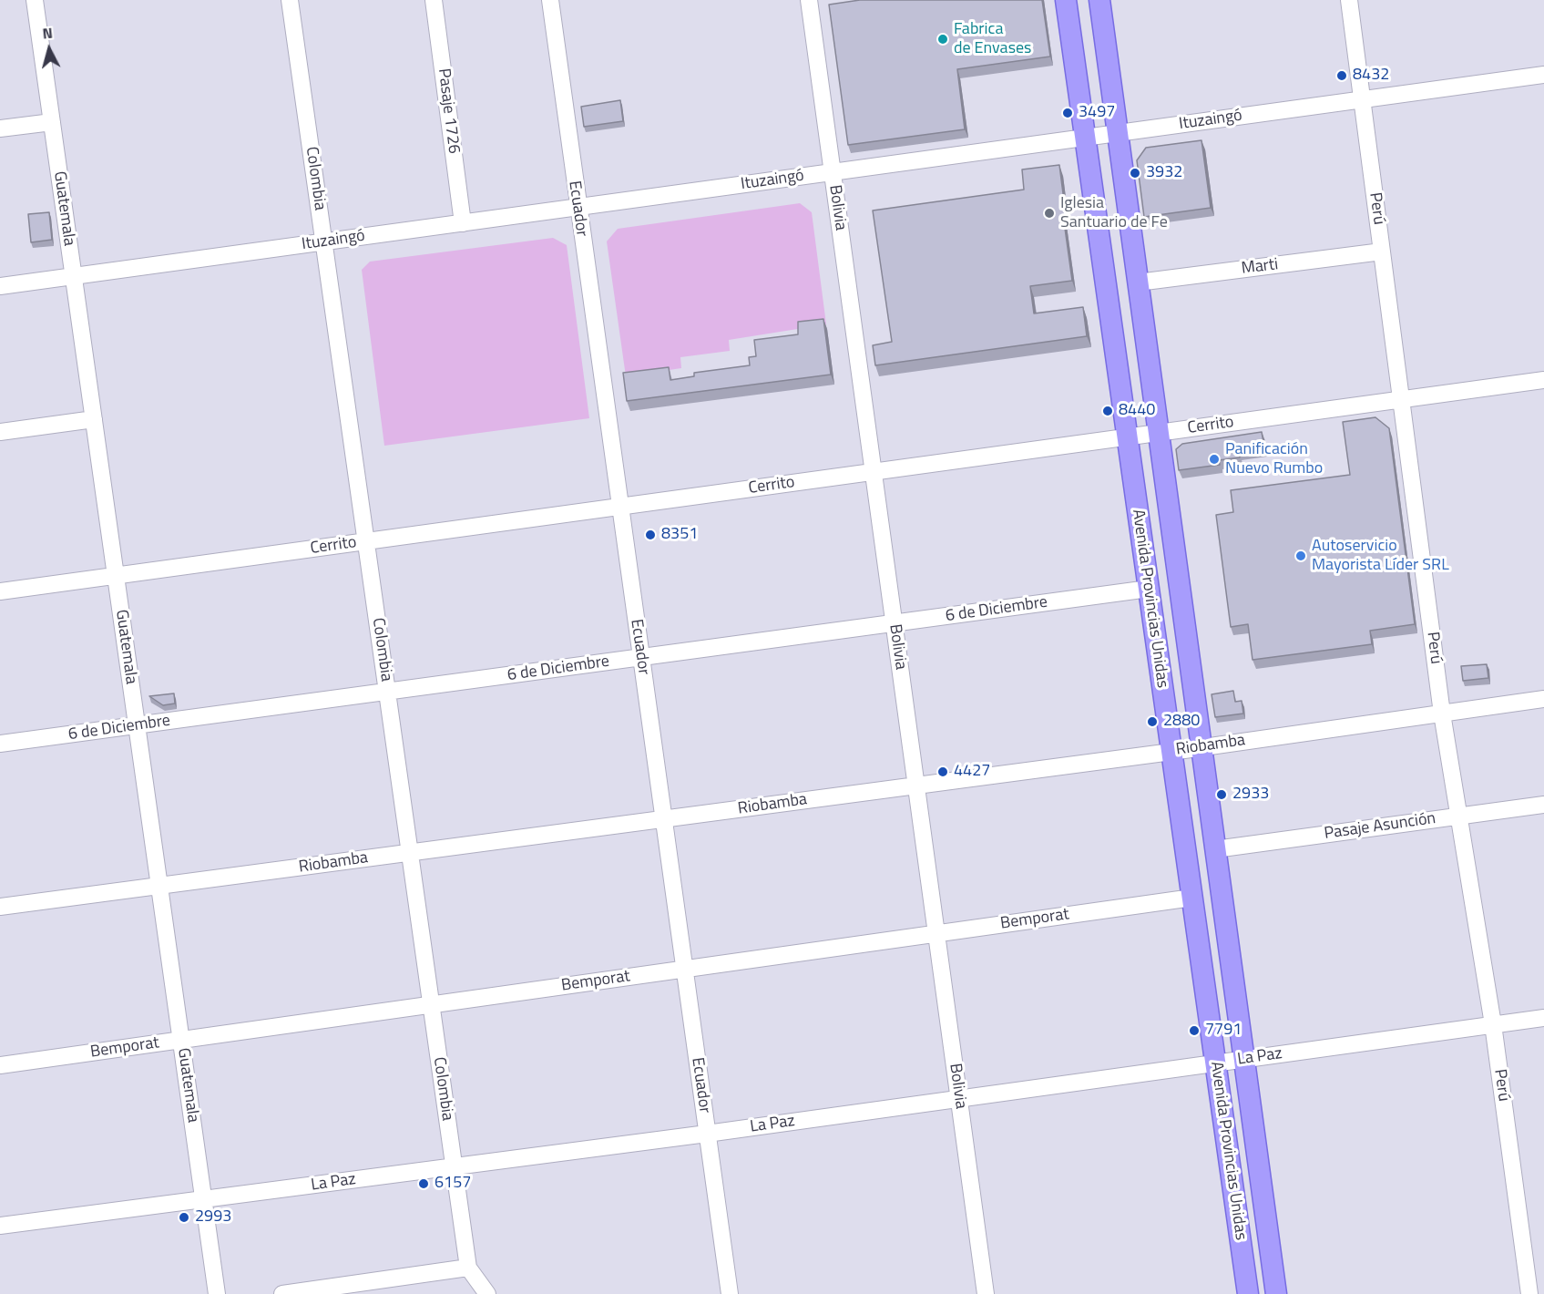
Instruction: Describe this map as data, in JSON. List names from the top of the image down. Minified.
{"streets":{"main road":["Avenida Provincias Unidas"],"street":["Pasaje 1726","Ituzaingó","Colombia","Bolivia","Guatemala","Ecuador","Perú","Marti","Cerrito","6 de Diciembre","Riobamba","Pasaje Asunción","Bemporat","La Paz"]},"crossings":[["Pasaje 1726","Ituzaingó"],["Ituzaingó","Colombia"],["Ituzaingó","Bolivia"],["Ituzaingó","Guatemala"],["Ituzaingó","Ecuador"],["Ituzaingó","Perú"],["Ituzaingó","Avenida Provincias Unidas"],["Colombia","Cerrito"],["Colombia","6 de Diciembre"],["Colombia","Riobamba"],["Colombia","Bemporat"],["Colombia","La Paz"],["Bolivia","Cerrito"],["Bolivia","6 de Diciembre"],["Bolivia","Riobamba"],["Bolivia","Bemporat"],["Bolivia","La Paz"],["Guatemala","Cerrito"],["Guatemala","6 de Diciembre"],["Guatemala","Riobamba"],["Guatemala","Bemporat"],["Guatemala","La Paz"],["Ecuador","Cerrito"],["Ecuador","6 de Diciembre"],["Ecuador","Riobamba"],["Ecuador","Bemporat"],["Ecuador","La Paz"],["Perú","Marti"],["Perú","Cerrito"],["Perú","Riobamba"],["Perú","Pasaje Asunción"],["Perú","La Paz"],["Marti","Avenida Provincias Unidas"],["Cerrito","Avenida Provincias Unidas"],["Avenida Provincias Unidas","6 de Diciembre"],["Avenida Provincias Unidas","Riobamba"],["Avenida Provincias Unidas","Pasaje Asunción"],["Avenida Provincias Unidas","Bemporat"],["Avenida Provincias Unidas","La Paz"]],"places":["Fabrica de Envases","8432","3497","3932","Iglesia Santuario de Fe","8440","Panificación Nuevo Rumbo","8351","Autoservicio Mayorista Líder SRL","2880","4427","2933","7791","6157","2993"],"north":"top"}
